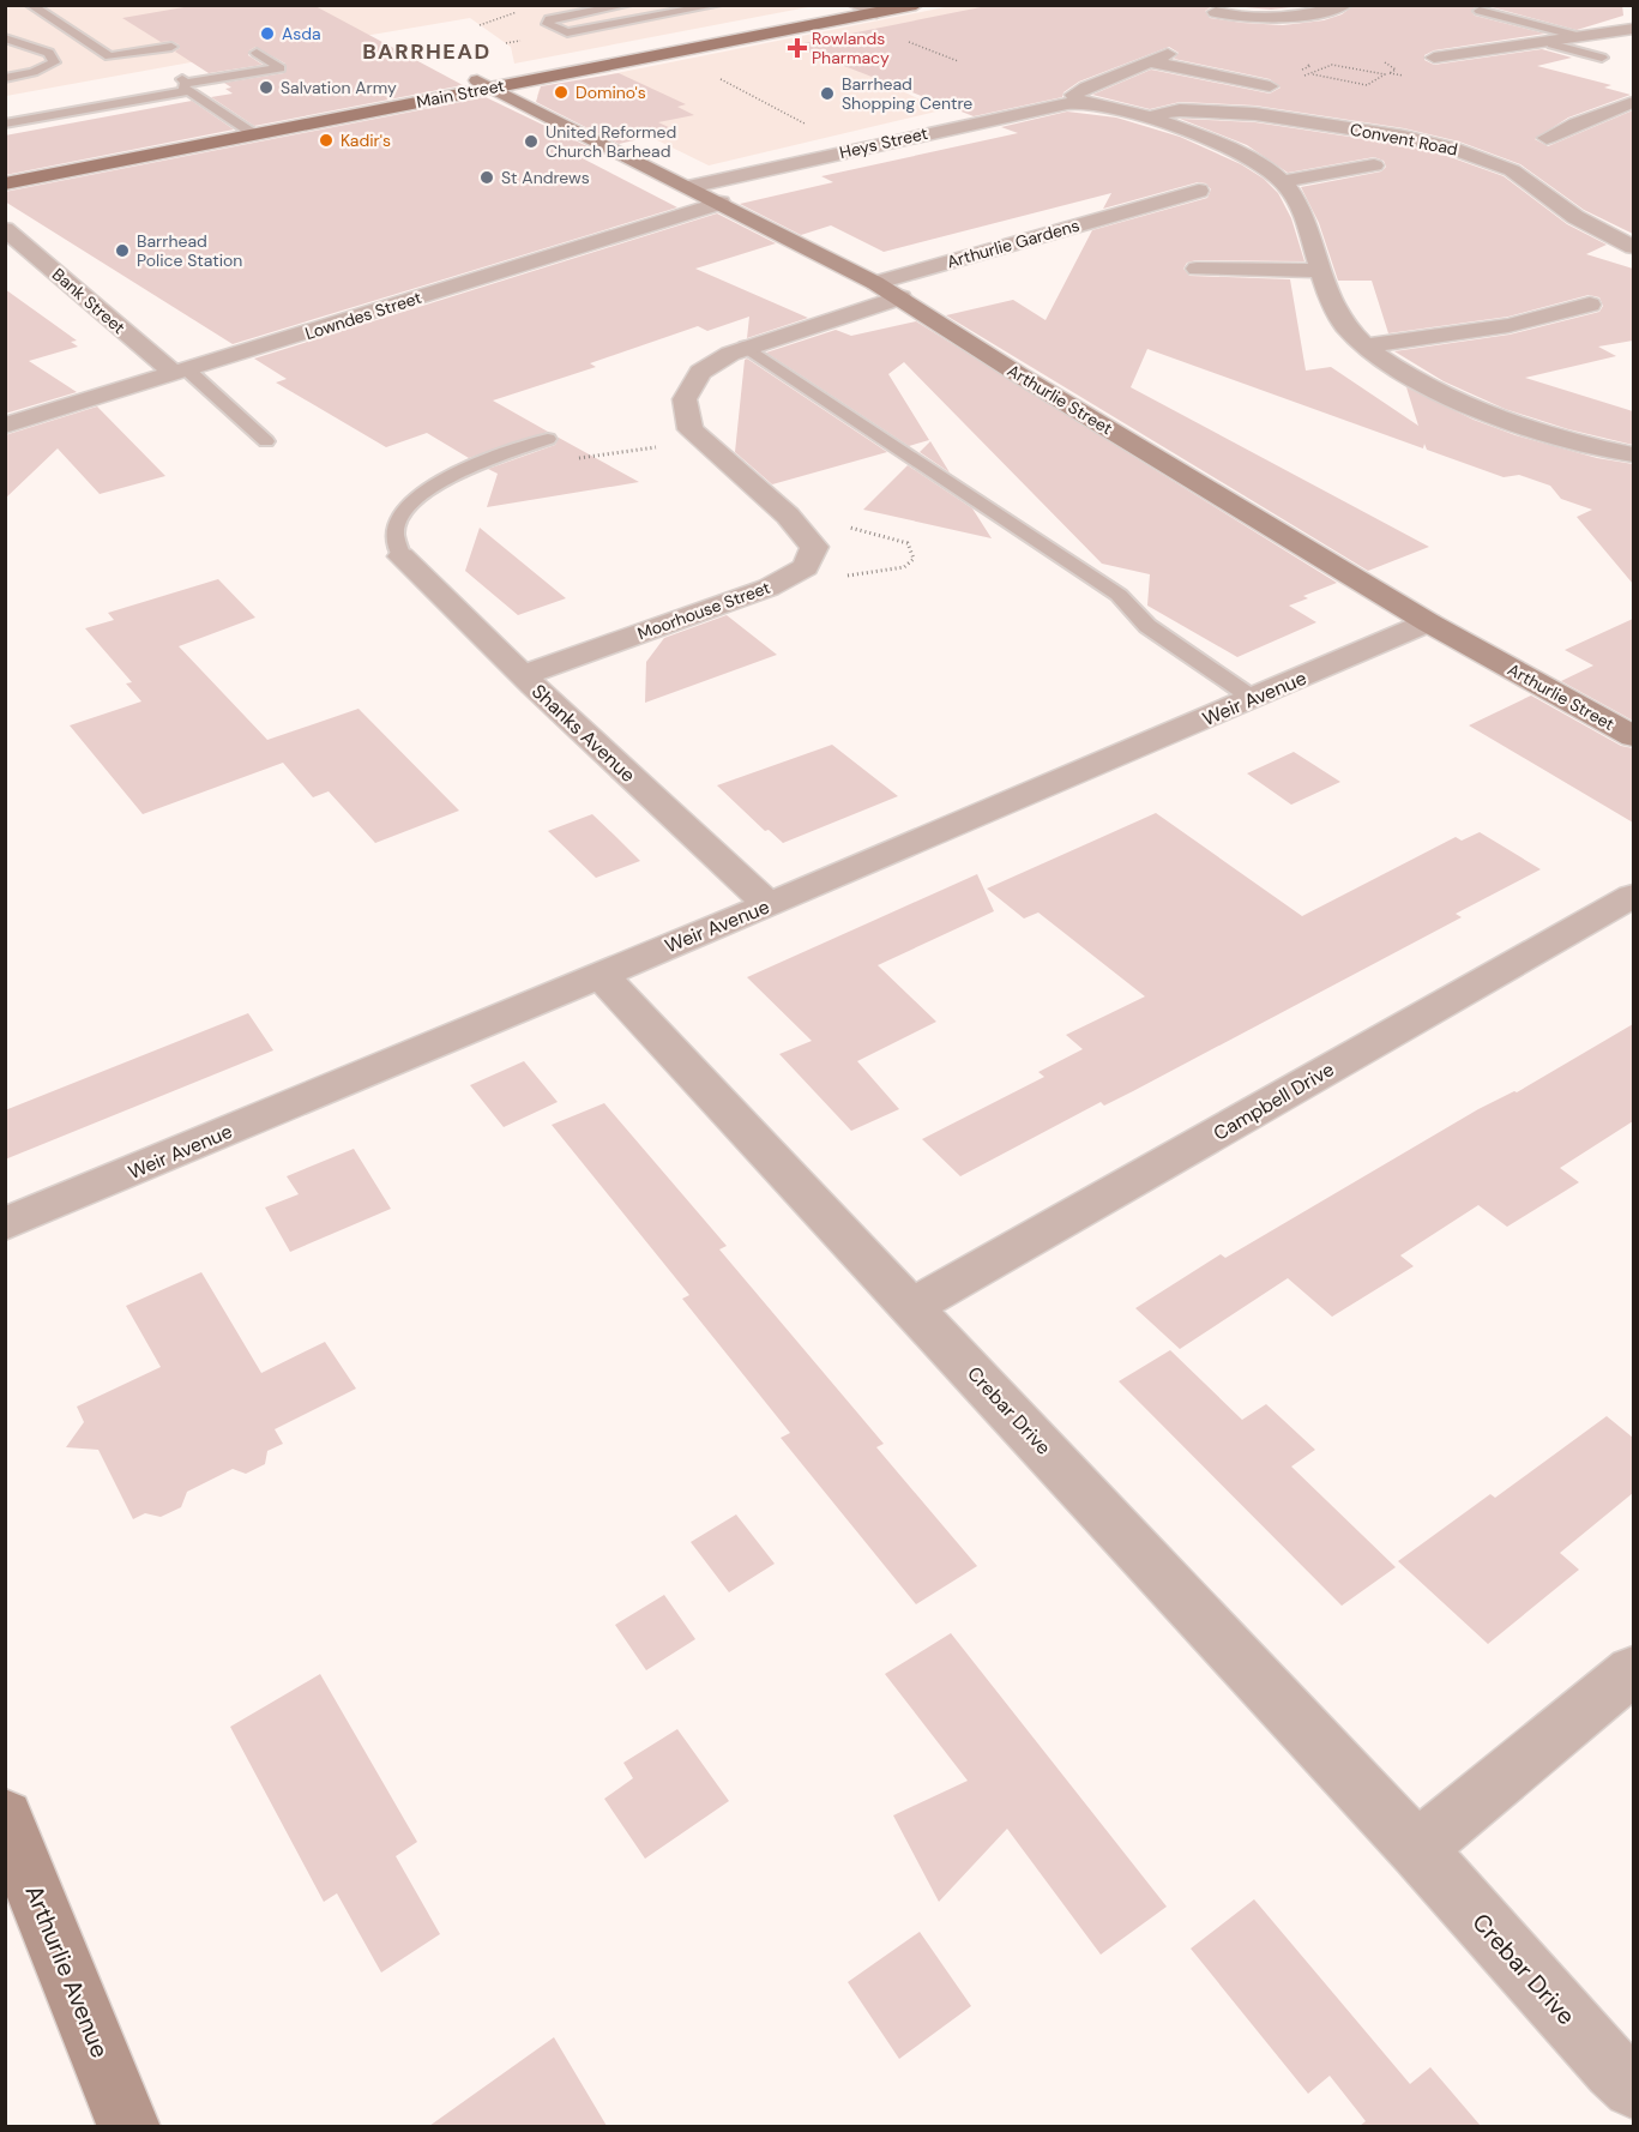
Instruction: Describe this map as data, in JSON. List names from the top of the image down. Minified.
{"streets":{"main road":["Main Street"],"street":["Convent Road","Heys Street","Arthurlie Gardens","Bank Street","Lowndes Street","Arthurlie Street","Moorhouse Street","Weir Avenue","Shanks Avenue","Campbell Drive","Crebar Drive","Arthurlie Avenue"]},"crossings":[["Main Street","Arthurlie Street"],["Heys Street","Arthurlie Street"],["Arthurlie Gardens","Arthurlie Street"],["Bank Street","Lowndes Street"],["Lowndes Street","Arthurlie Street"],["Arthurlie Street","Moorhouse Street"],["Arthurlie Street","Weir Avenue"],["Moorhouse Street","Shanks Avenue"],["Weir Avenue","Shanks Avenue"],["Weir Avenue","Crebar Drive"],["Campbell Drive","Crebar Drive"]],"districts":["BARRHEAD"],"places":{"other":["Asda","Salvation Army","Domino's","Barrhead Shopping Centre","Kadir's","United Reformed Church Barhead","St Andrews","Barrhead Police Station"],"health":["Rowlands Pharmacy"]}}
